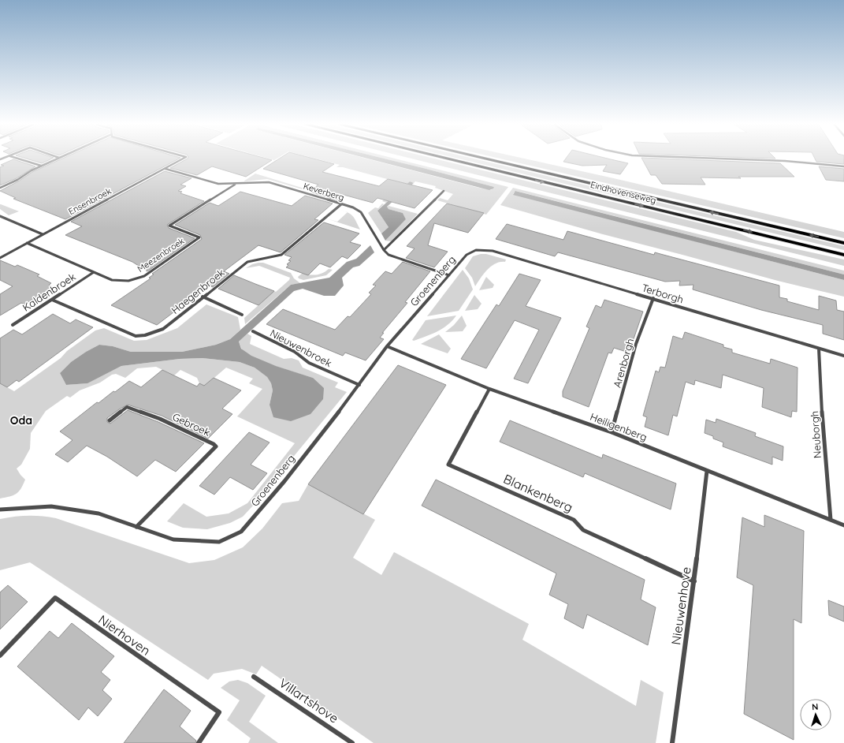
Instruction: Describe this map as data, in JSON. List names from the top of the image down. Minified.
{"streets":{"main road":["Eindhovenseweg"],"street":["Keverberg","Ensenbroek","Meezenbroek","Groenenberg","Haegenbroek","Kaldenbroek","Terborgh","Nieuwenbroek","Arenborgh","Gebroek","Heiligenberg","Neuborgh","Blankenberg","Nieuwenhove","Nierhoven","Villartshove"]},"crossings":[["Keverberg","Ensenbroek"],["Keverberg","Meezenbroek"],["Keverberg","Groenenberg"],["Keverberg","Haegenbroek"],["Ensenbroek","Meezenbroek"],["Meezenbroek","Kaldenbroek"],["Groenenberg","Terborgh"],["Groenenberg","Nieuwenbroek"],["Groenenberg","Gebroek"],["Groenenberg","Heiligenberg"],["Haegenbroek","Kaldenbroek"],["Terborgh","Arenborgh"],["Terborgh","Neuborgh"],["Arenborgh","Heiligenberg"],["Heiligenberg","Neuborgh"],["Heiligenberg","Blankenberg"],["Heiligenberg","Nieuwenhove"],["Blankenberg","Nieuwenhove"]],"districts":["Oda"],"north":"top"}
